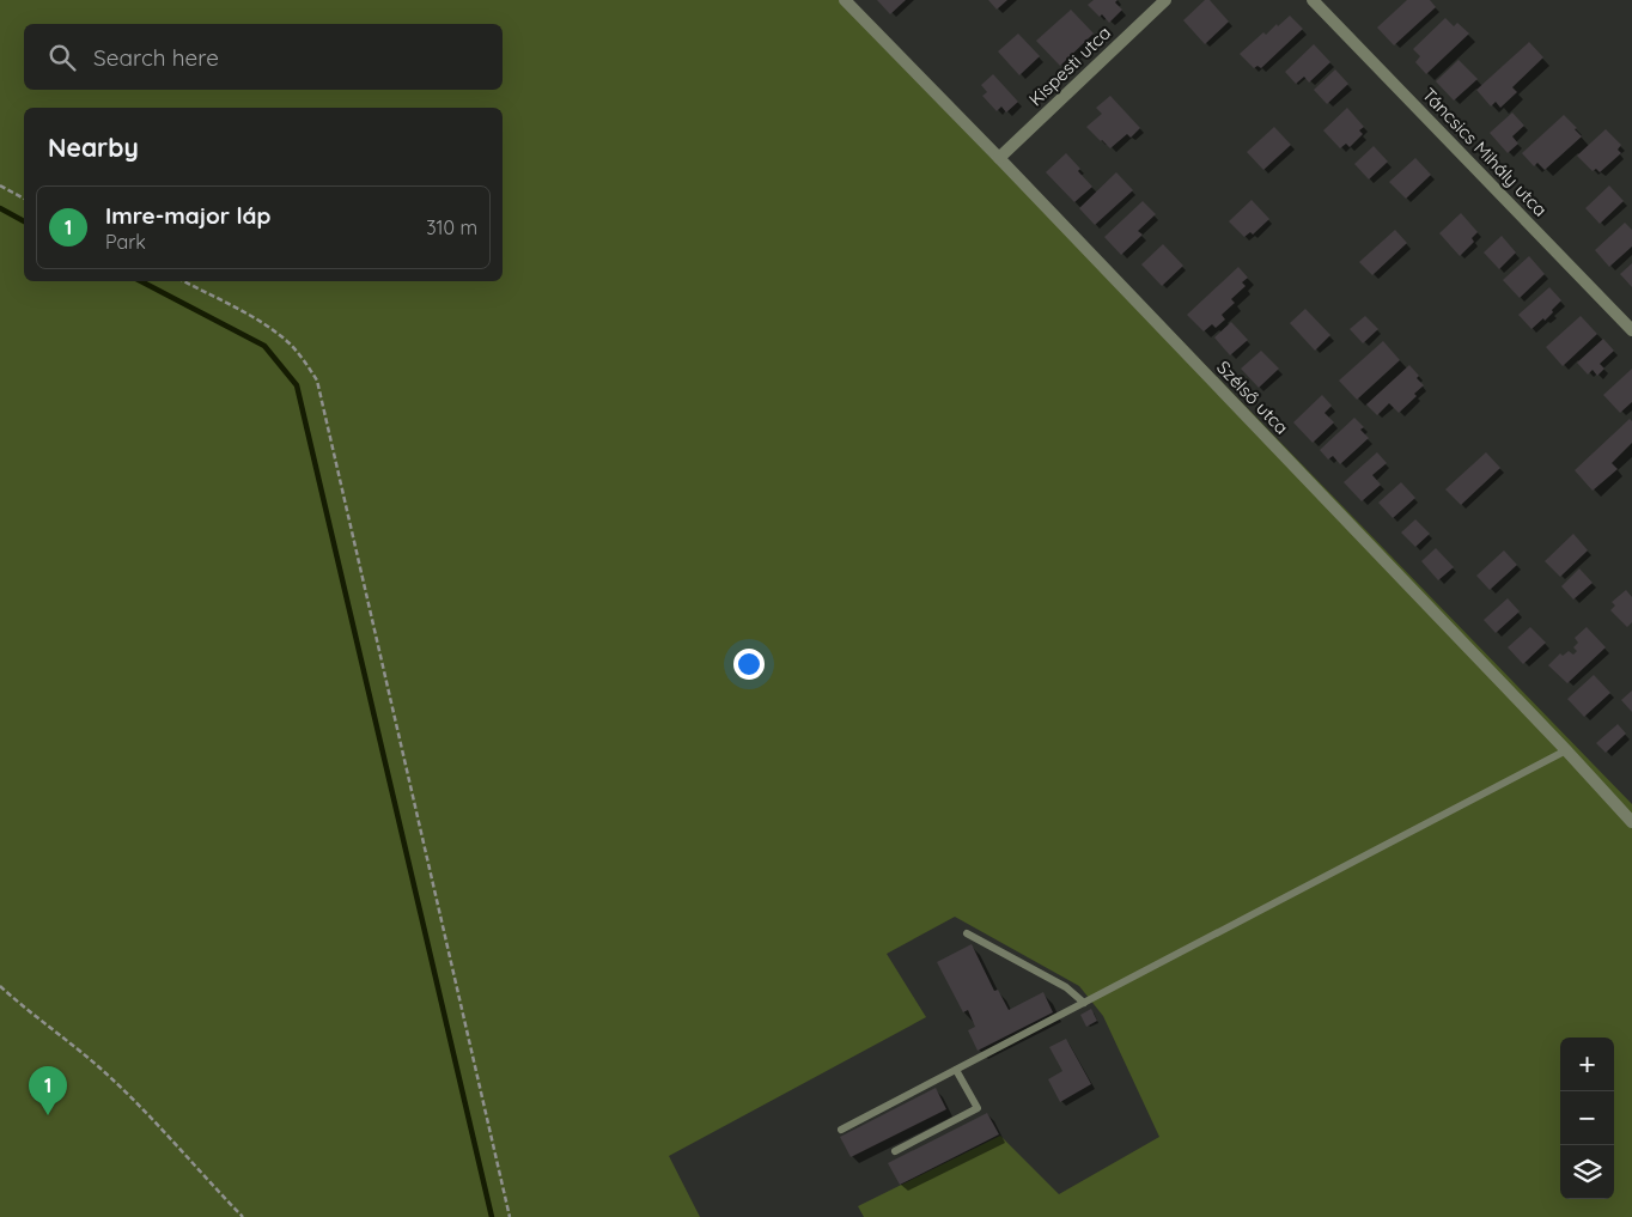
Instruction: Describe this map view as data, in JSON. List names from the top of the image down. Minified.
{"streets":{"street":["Kispesti utca","Táncsics Mihály utca","Szélső utca"]},"crossings":[["Kispesti utca","Szélső utca"]],"page":{"search":"Search here","heading":"Nearby","list":[{"mark":"1","name":"Imre-major láp","note":"Park","value":"310 m"}],"map_buttons":["+","−"],"pins":"1"}}
